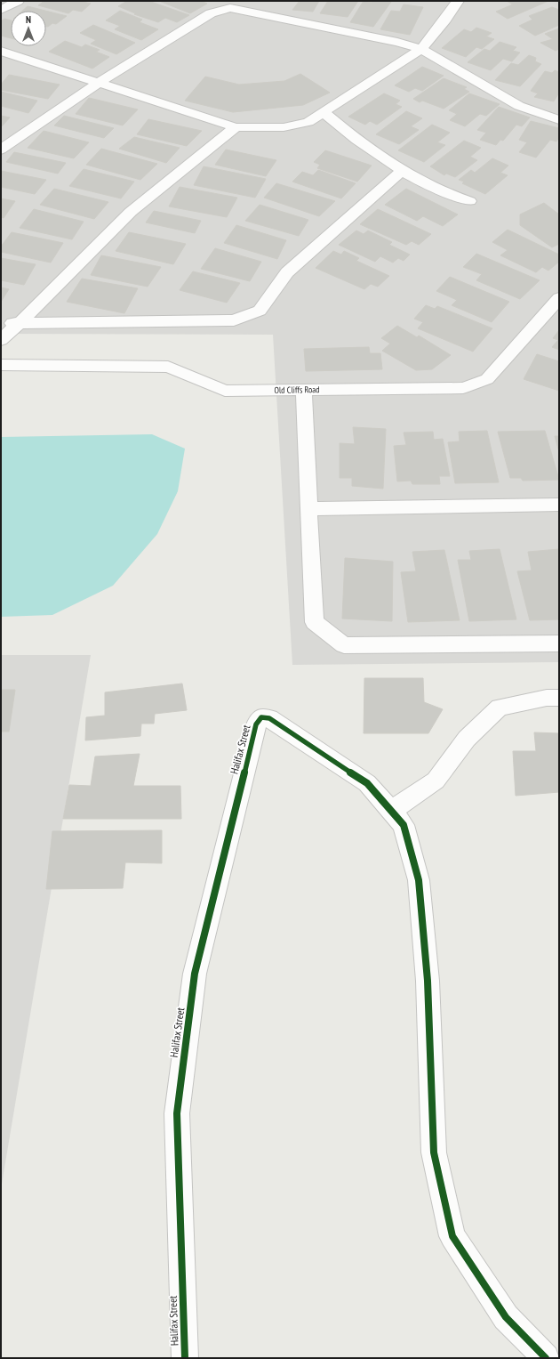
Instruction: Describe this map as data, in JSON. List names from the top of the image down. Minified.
{"streets":{"street":["Old Cliffs Road","Halifax Street"]},"north":"top"}
